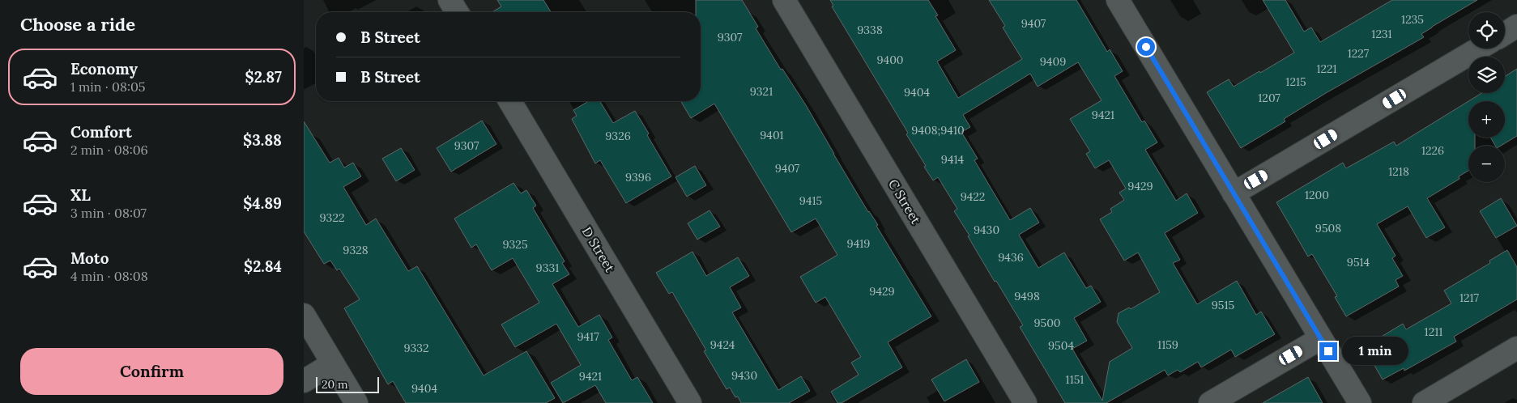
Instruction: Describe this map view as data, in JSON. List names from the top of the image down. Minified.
{"streets":{"street":["C Street","D Street"]},"house_numbers":["1235","9407","9338","1231","9307","1227","9400","9409","1221","1215","9321","9404","1207","9421","9408;9410","9401","9326","9307","1226","9414","9407","1218","9396","9429","1200","9422","9415","9322","9508","9430","9419","9325","9328","9436","9514","9331","9429","9498","1217","9515","9500","1211","9417","9424","1159","9504","9332","9430","9421","1151","9404"],"scale_bar":"20 m","page":{"heading":"Choose a ride","map_buttons":["+","−"],"banner":["B Street","B Street"],"list":[{"name":"Economy","note":"1 min · 08:05","value":"$2.87"},{"name":"Comfort","note":"2 min · 08:06","value":"$3.88"},{"name":"XL","note":"3 min · 08:07","value":"$4.89"},{"name":"Moto","note":"4 min · 08:08","value":"$2.84"}],"bubble":"1 min","buttons":"Confirm","scale":"20 m"}}
